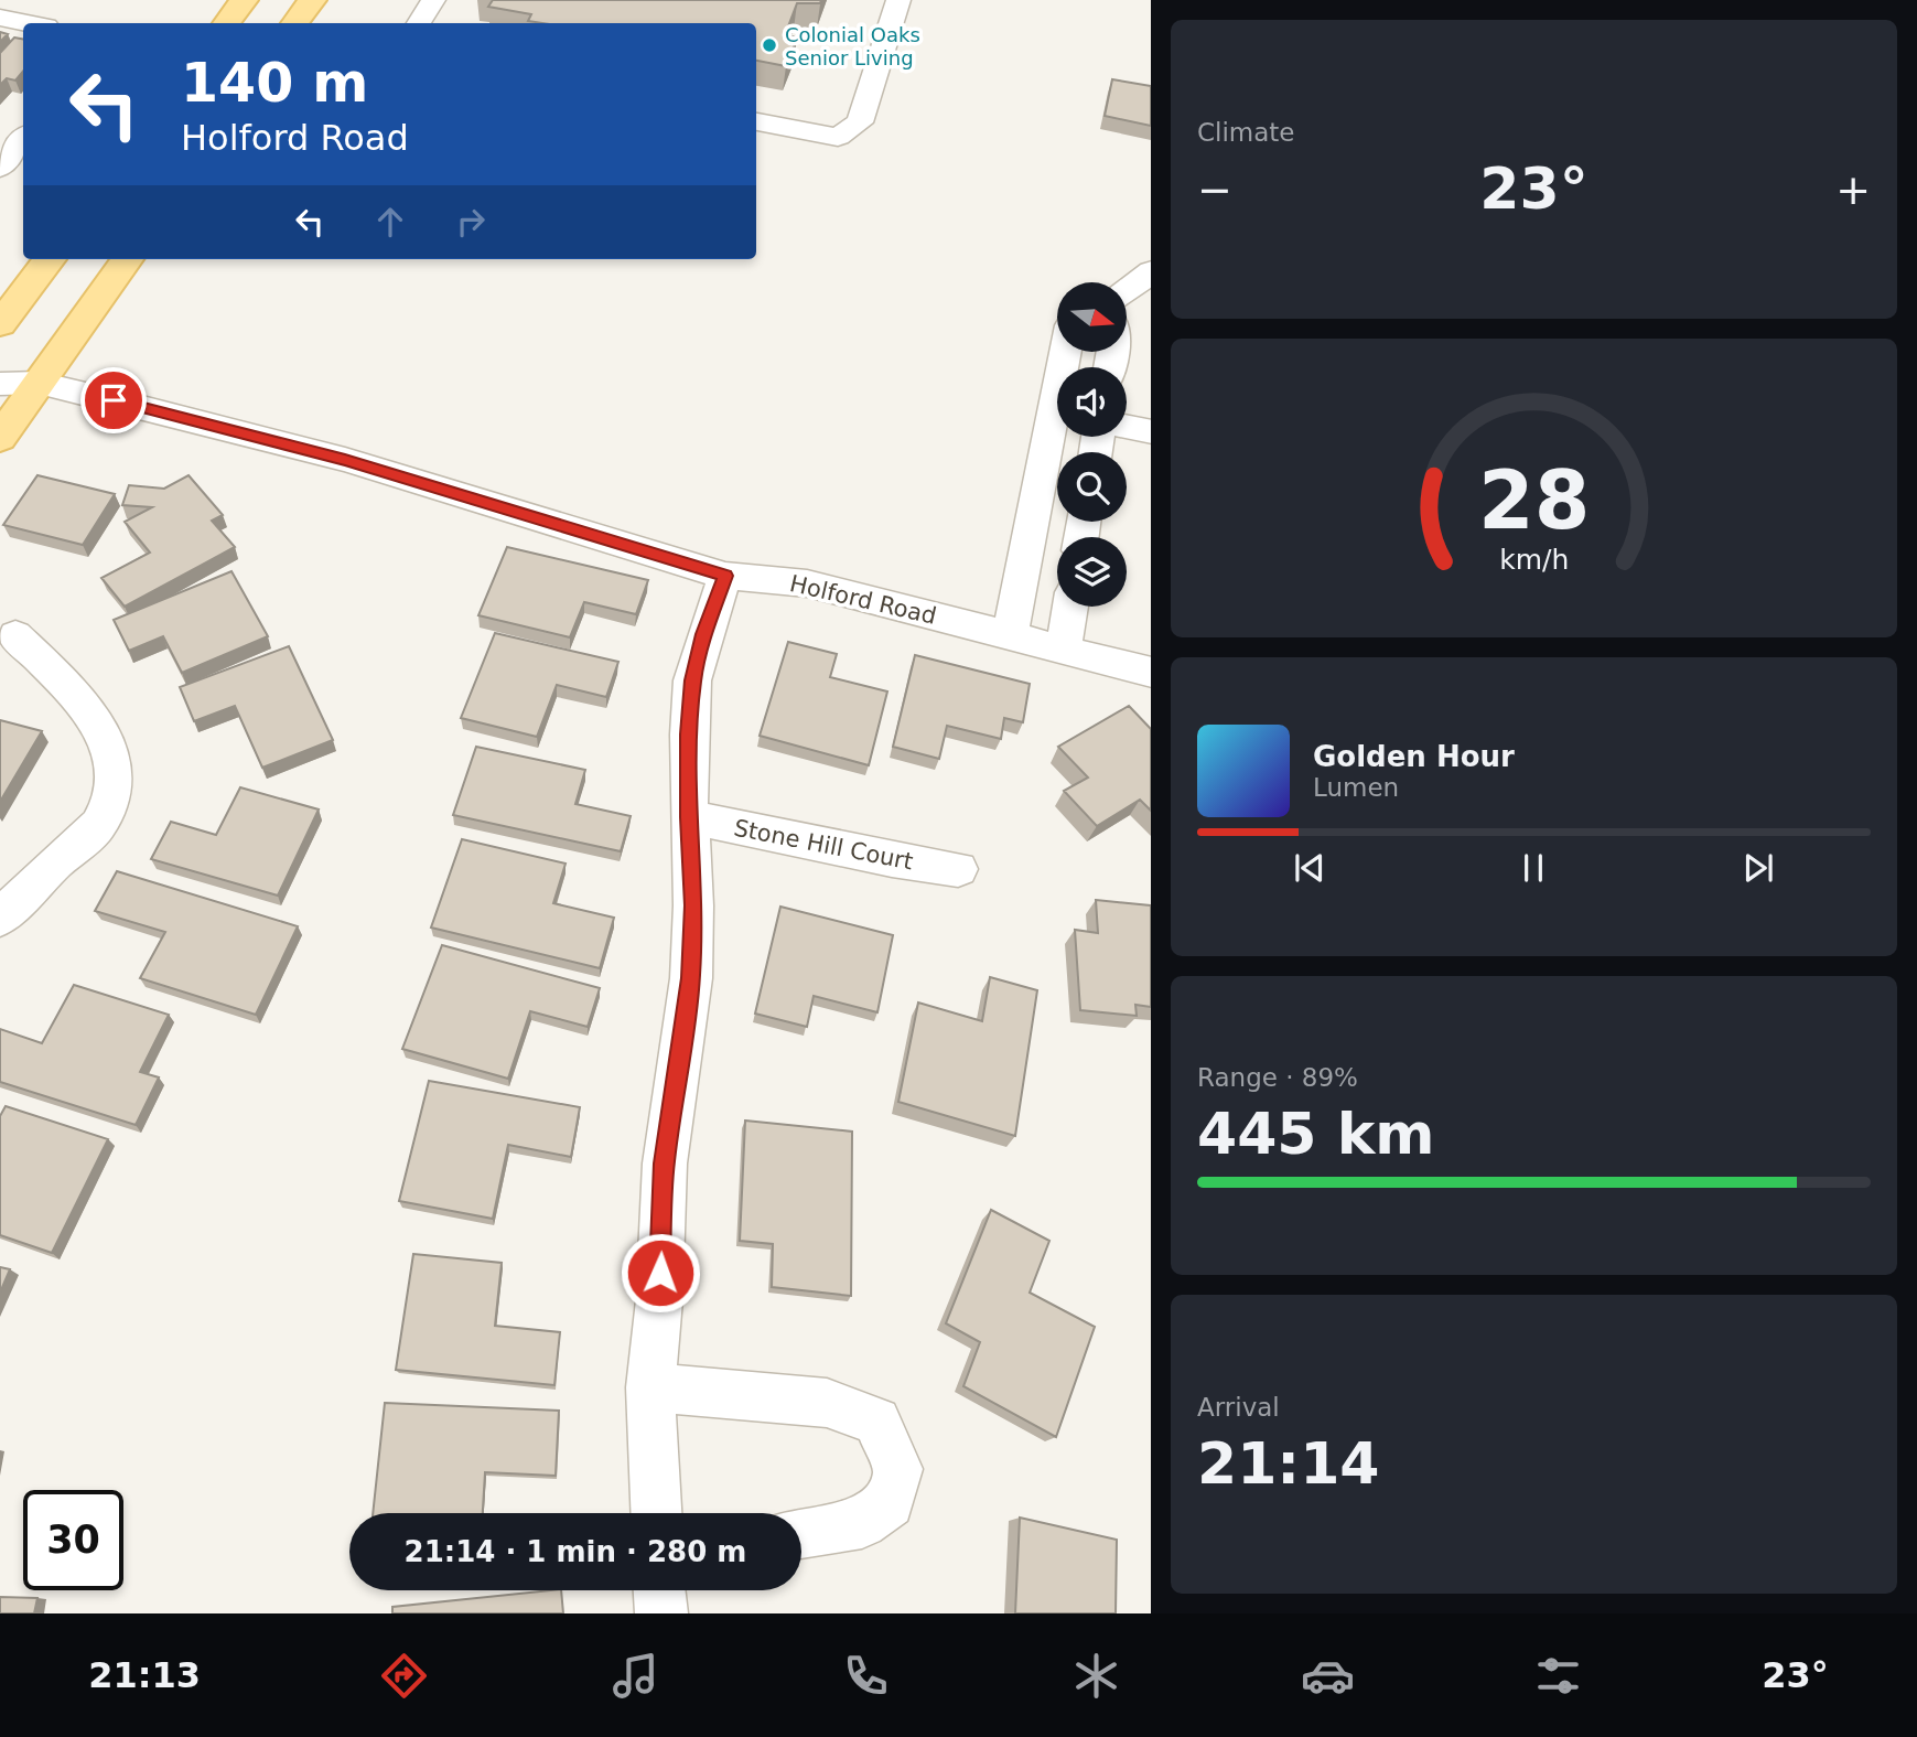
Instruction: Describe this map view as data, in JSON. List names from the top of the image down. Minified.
{"streets":{"street":["Holford Road","Stone Hill Court"]},"places":["Colonial Oaks Senior Living"],"north":"right","page":{"tile":["Climate",["Range · 89%","445 km"],["Arrival","21:14"]],"turn":["140 m","Holford Road"],"heat":["−","23°","+"],"song":["Golden Hour","Lumen"],"limit":"30","trip":"21:14 · 1 min · 280 m","tabs":["21:13","23°"],"gauge":["28","km/h"]}}
